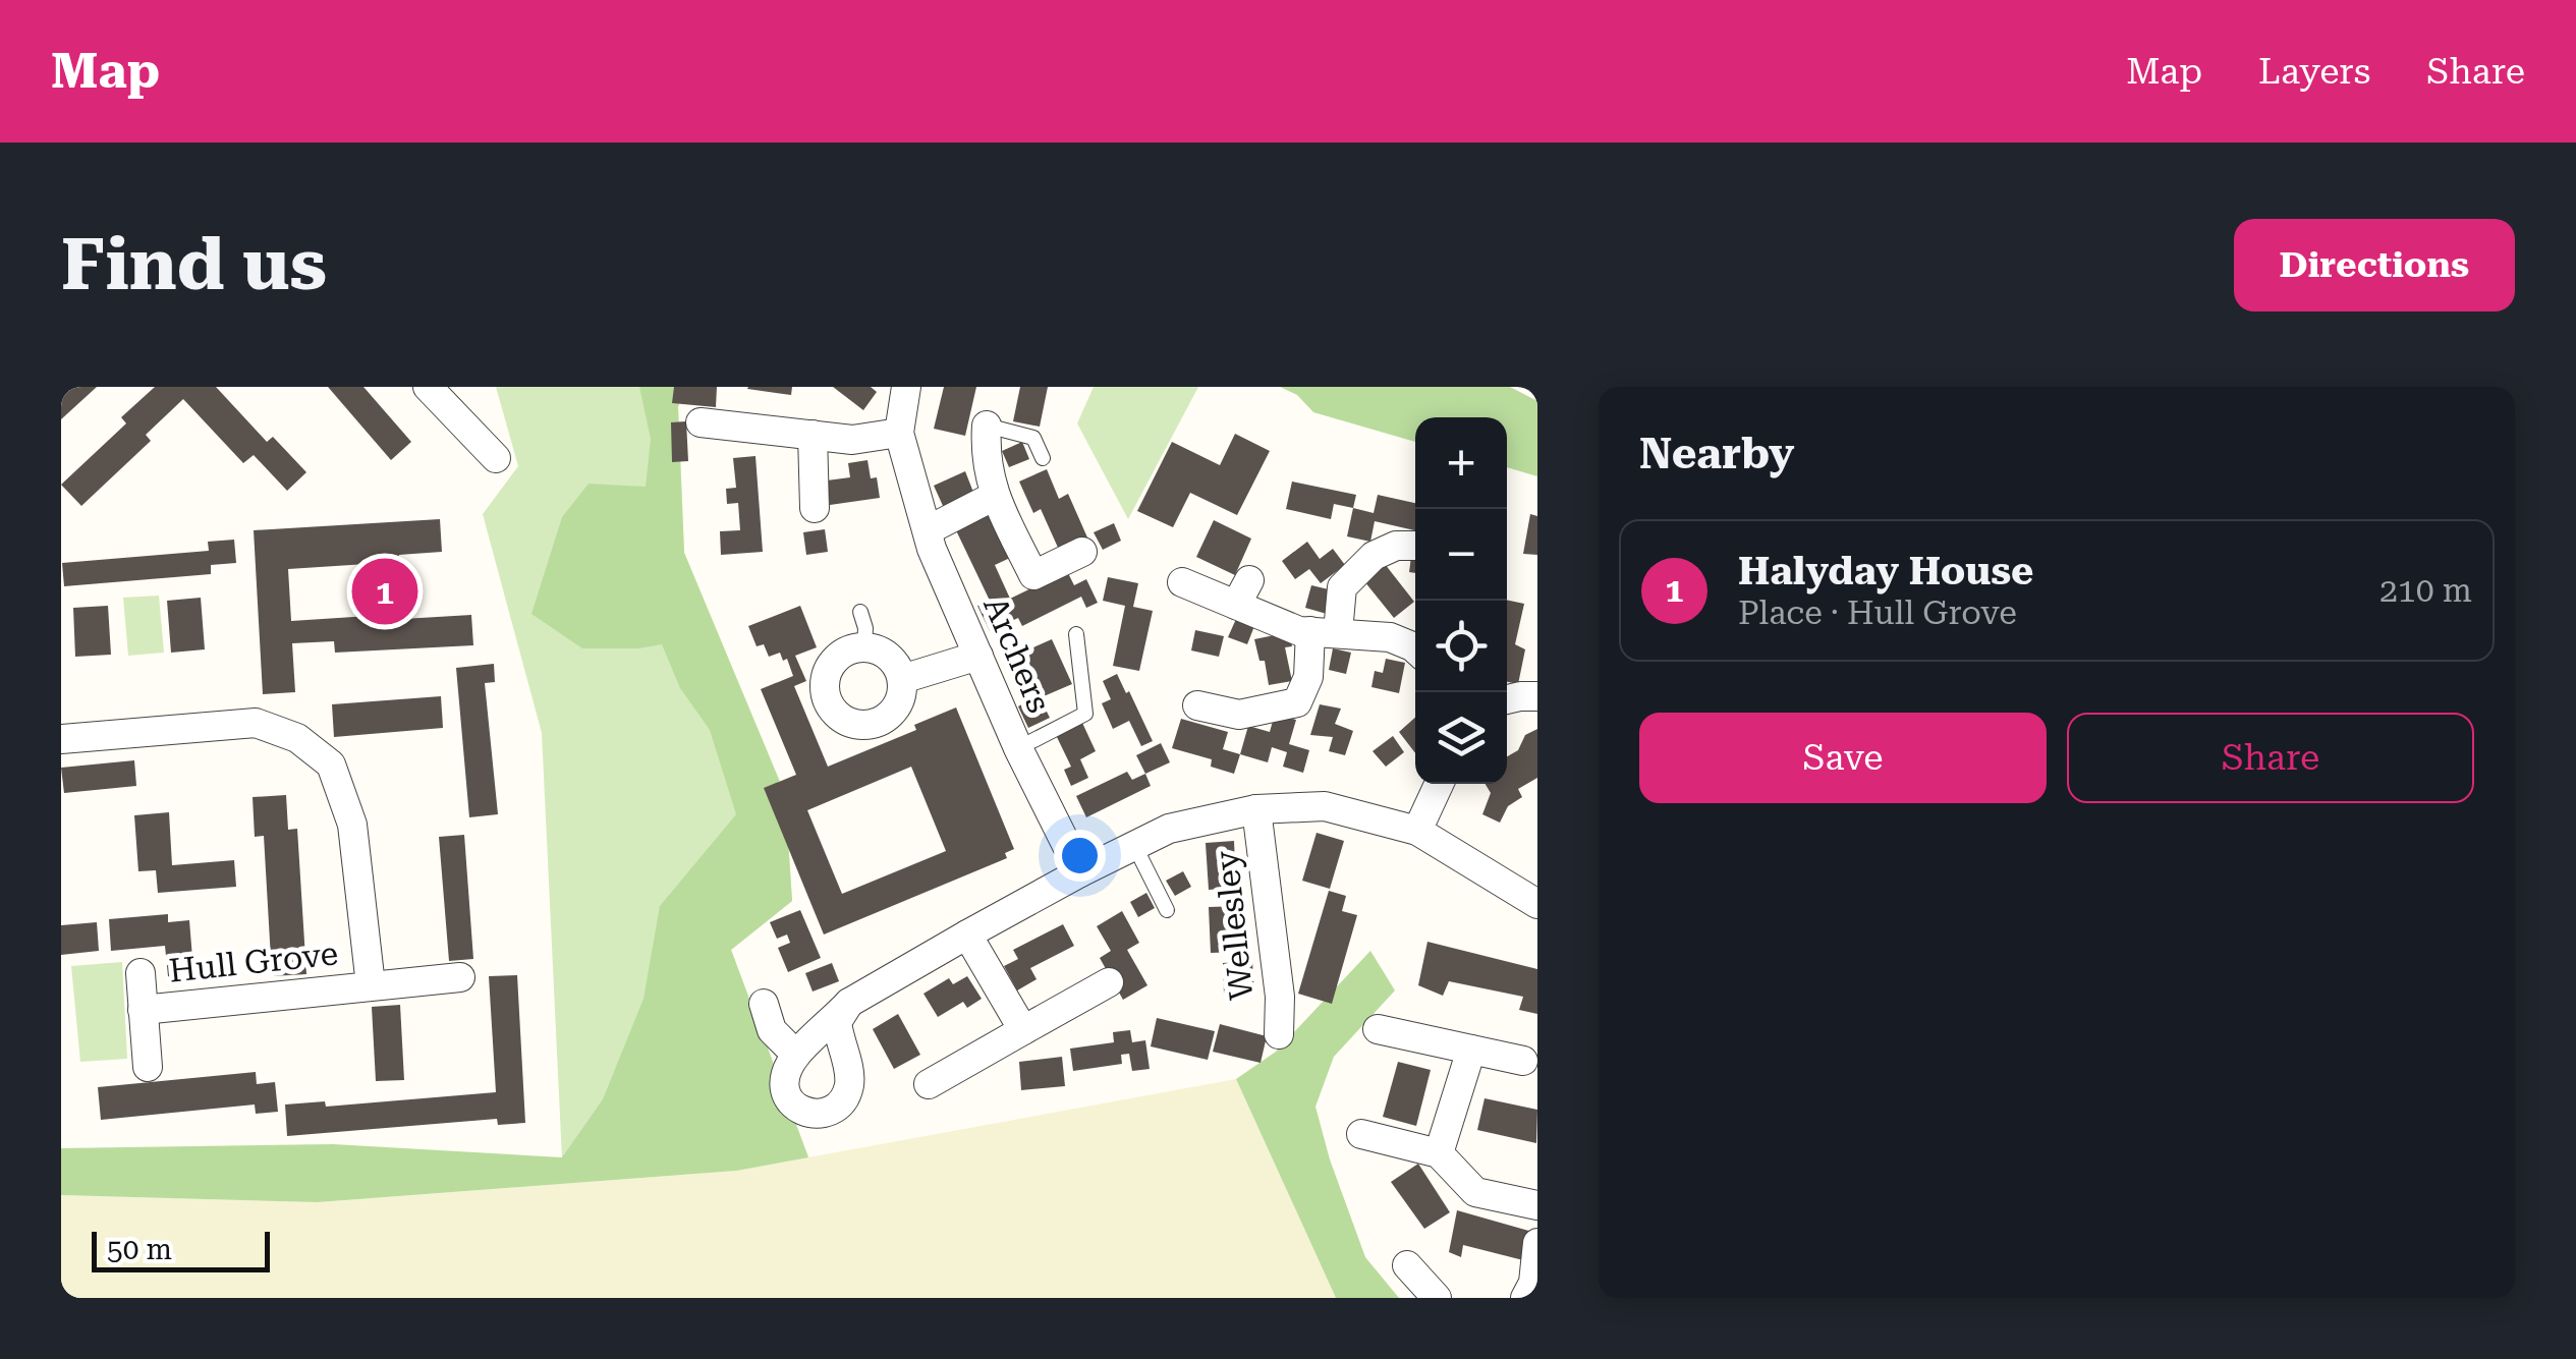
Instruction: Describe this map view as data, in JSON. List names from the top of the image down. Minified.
{"streets":{"street":["Archers","Wellesley","Hull Grove"]},"scale_bar":"50 m","page":{"header":"Map","nav":["Map","Layers","Share"],"buttons":["Directions",["Save","Share"]],"title":"Find us","heading":"Nearby","map_buttons":["+","−"],"list":[{"mark":"1","name":"Halyday House","note":"Place · Hull Grove","value":"210 m"}],"pins":"1","scale":"50 m"}}
